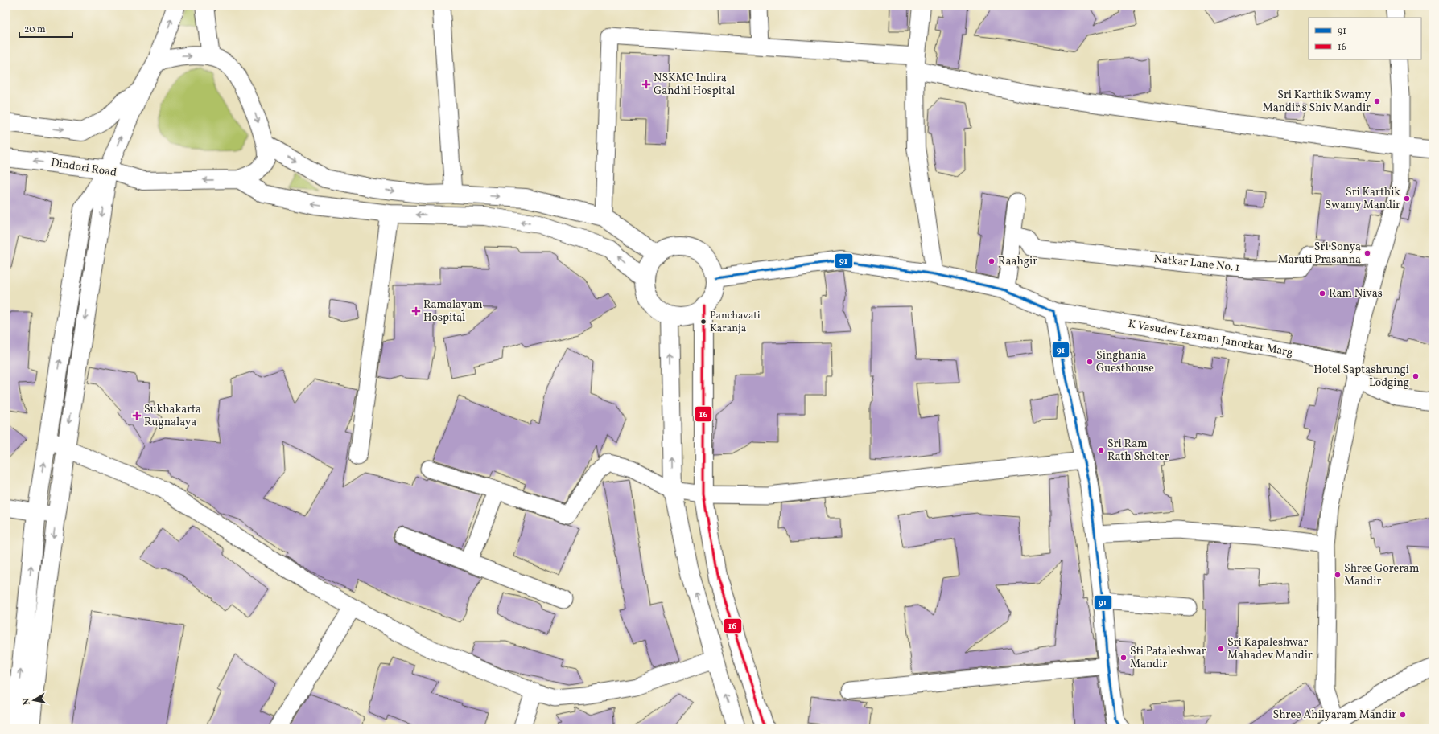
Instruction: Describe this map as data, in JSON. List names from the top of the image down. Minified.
{"streets":{"main road":["Dindori Road"],"street":["Natkar Lane No. 1","K Vasudev Laxman Janorkar Marg"]},"one_way":["Dindori Road"],"places":{"health":["NSKMC Indira Gandhi Hospital","Ramalayam Hospital","Sukhakarta Rugnalaya"],"other":["Sri Karthik Swamy Mandir's Shiv Mandir","Sri Karthik Swamy Mandir","Sri Sonya Maruti Prasanna","Raahgir","Ram Nivas","Panchavati Karanja","Singhania Guesthouse","Hotel Saptashrungi Lodging","Sri Ram Rath Shelter","Shree Goreram Mandir","Sri Kapaleshwar Mahadev Mandir","Sti Pataleshwar Mandir","Shree Ahilyaram Mandir"]},"lines":["transit line 91","transit line 16"],"legend":["91","16"],"scale_bar":"20 m","north":"left"}
